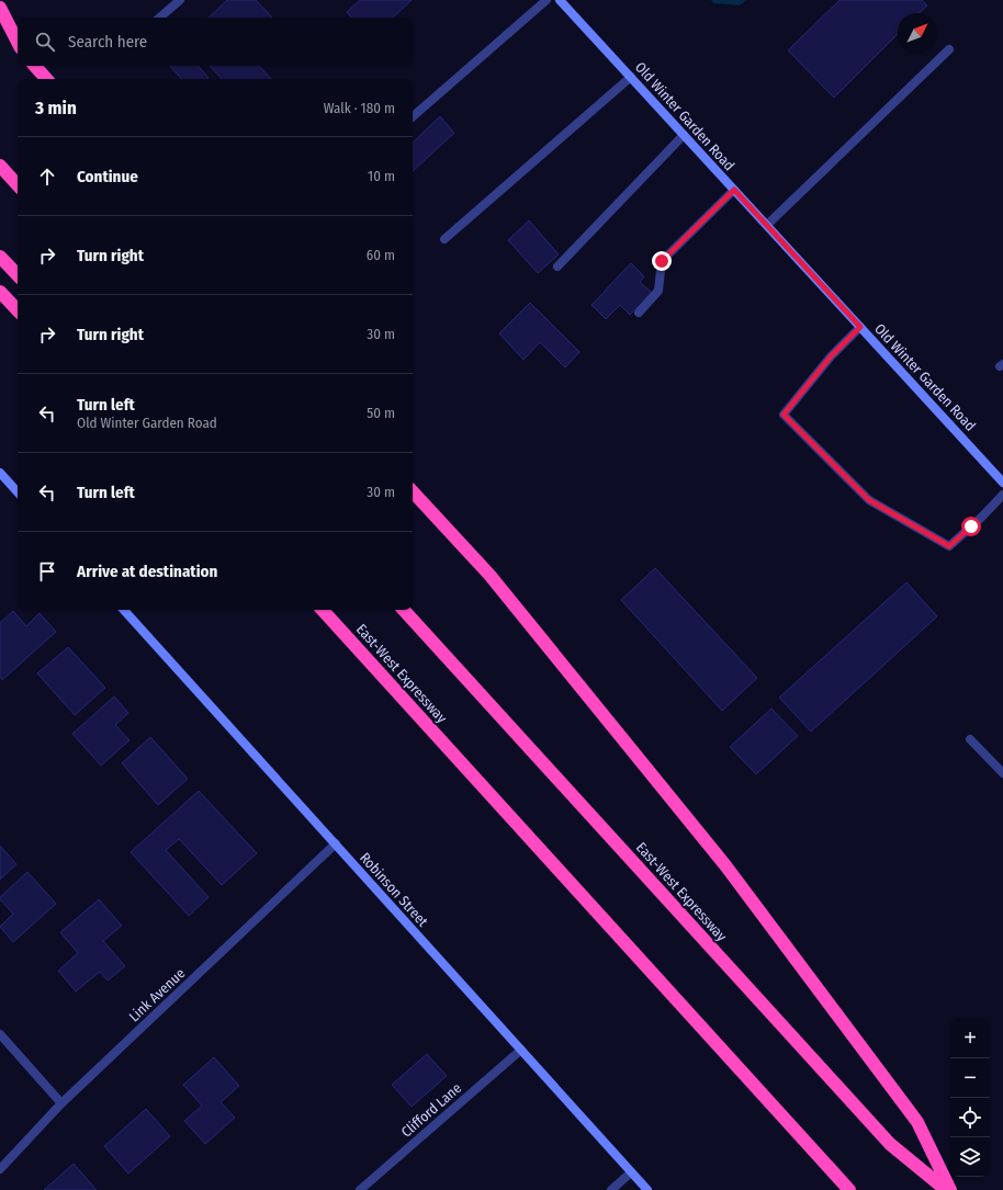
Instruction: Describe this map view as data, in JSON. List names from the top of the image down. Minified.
{"streets":{"highway":["East-West Expressway"],"street":["Old Winter Garden Road","Robinson Street","Link Avenue","Clifford Lane"]},"crossings":[["Robinson Street","Link Avenue"],["Robinson Street","Clifford Lane"]],"north":"top right","page":{"search":"Search here","heading":["3 min","Walk · 180 m"],"list":[["Continue","10 m"],["Turn right","60 m"],["Turn right","30 m"],["Turn left","Old Winter Garden Road","50 m"],["Turn left","30 m"],"Arrive at destination"],"map_buttons":["+","−"]}}
